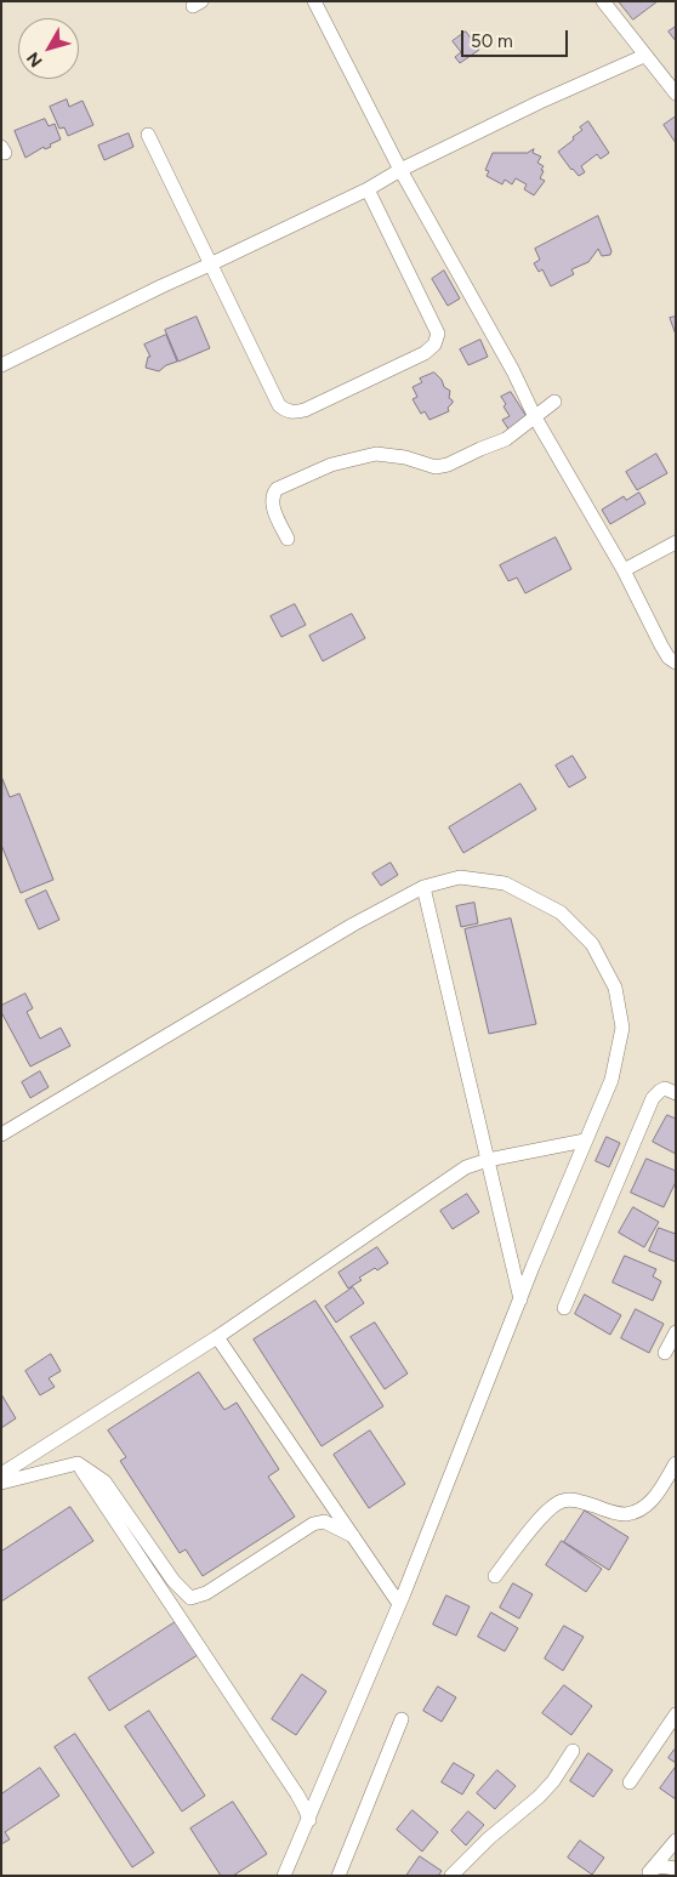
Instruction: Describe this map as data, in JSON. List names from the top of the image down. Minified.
{"scale_bar":"50 m","north":"bottom left"}
